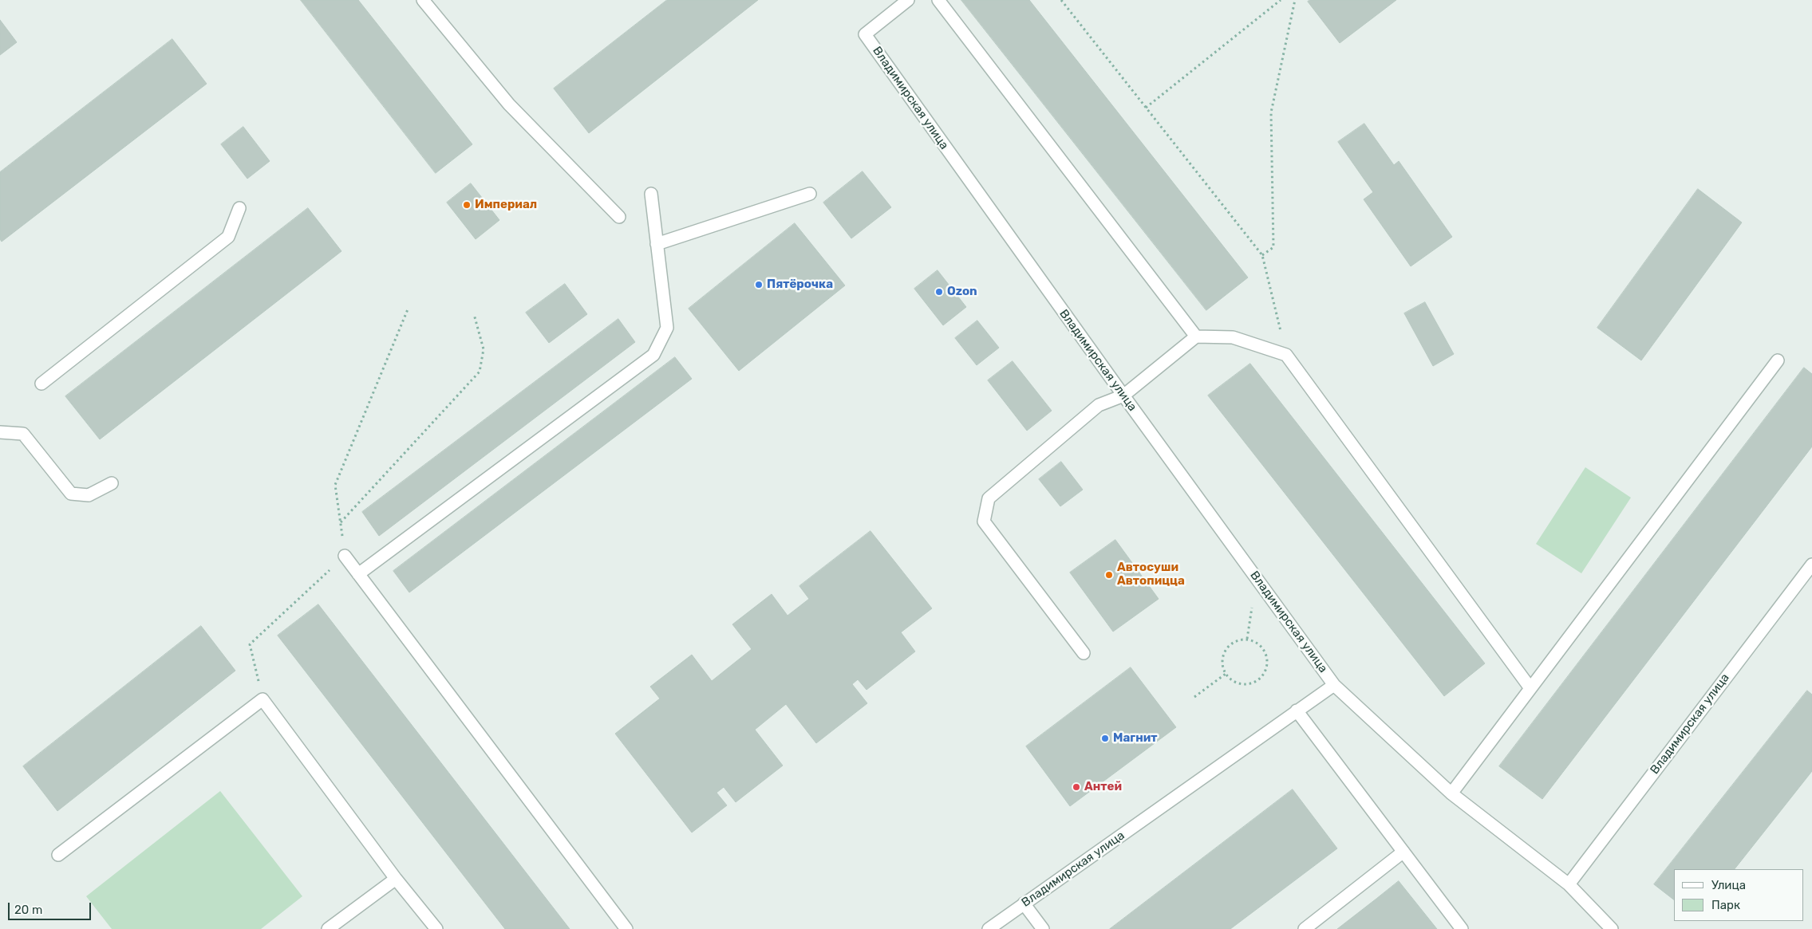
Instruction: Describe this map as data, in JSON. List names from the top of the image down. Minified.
{"streets":{"street":["Владимирская улица"]},"places":["Империал","Пятёрочка","Ozon","Автосуши Автопицца","Магнит","Антей"],"legend":["Улица","Парк"],"scale_bar":"20 m"}
